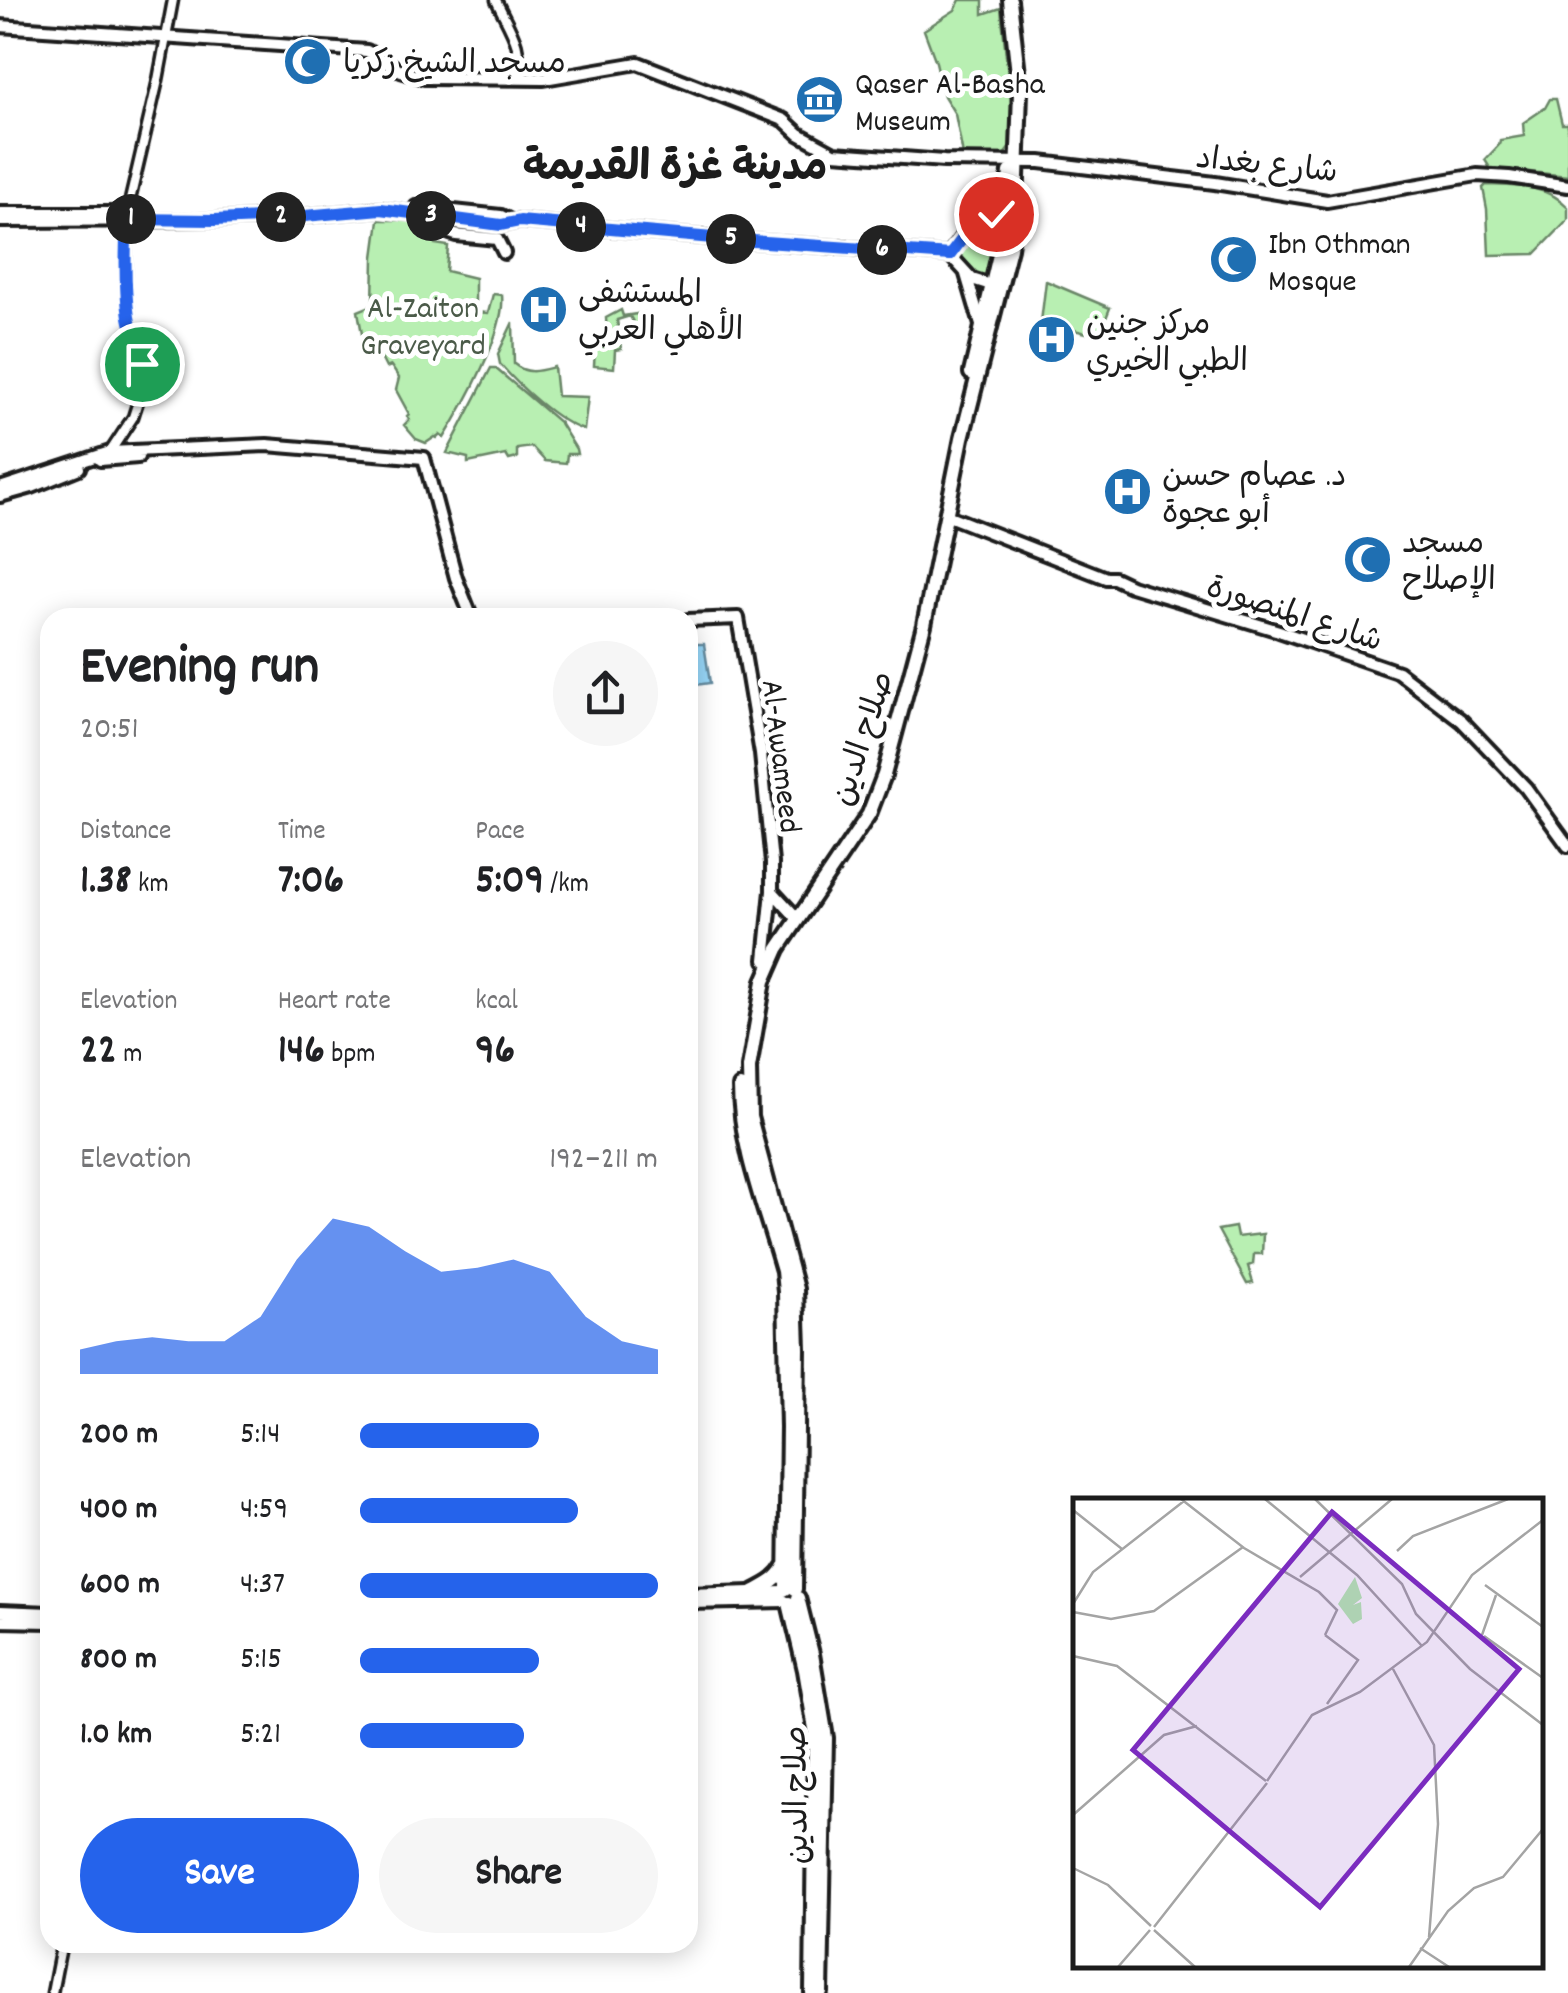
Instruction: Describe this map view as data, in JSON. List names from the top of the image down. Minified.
{"streets":{"highway":["صلاح الدين"],"main road":["شارع بغداد","شارع المنصورة","Al-Awameed"]},"crossings":[["شارع بغداد","صلاح الدين"],["شارع المنصورة","صلاح الدين"],["صلاح الدين","Al-Awameed"]],"districts":["مدينة غزة القديمة"],"parks":["Al-Zaiton Graveyard"],"places":{"mosque":["مسجد الشيخ زكريا","Ibn Othman Mosque","مسجد الإصلاح"],"museum":["Qaser Al-Basha Museum"],"hospital":["المستشفى الأهلي العربي","مركز جنين الطبي الخيري","د. عصام حسن أبو عجوة"]},"page":{"pins":["3","2","1","4","5","6"],"heading":["Evening run","20:51"],"stats":[["Distance","1.38 km"],["Time","7:06"],["Pace","5:09 /km"],["Elevation","22 m"],["Heart rate","146 bpm"],["kcal","96"]],"chart":["Elevation","192–211 m"],"list":[{"name":"200 m","note":"5:14"},{"name":"400 m","note":"4:59"},{"name":"600 m","note":"4:37"},{"name":"800 m","note":"5:15"},{"name":"1.0 km","note":"5:21"}],"buttons":["Save","Share"]}}
